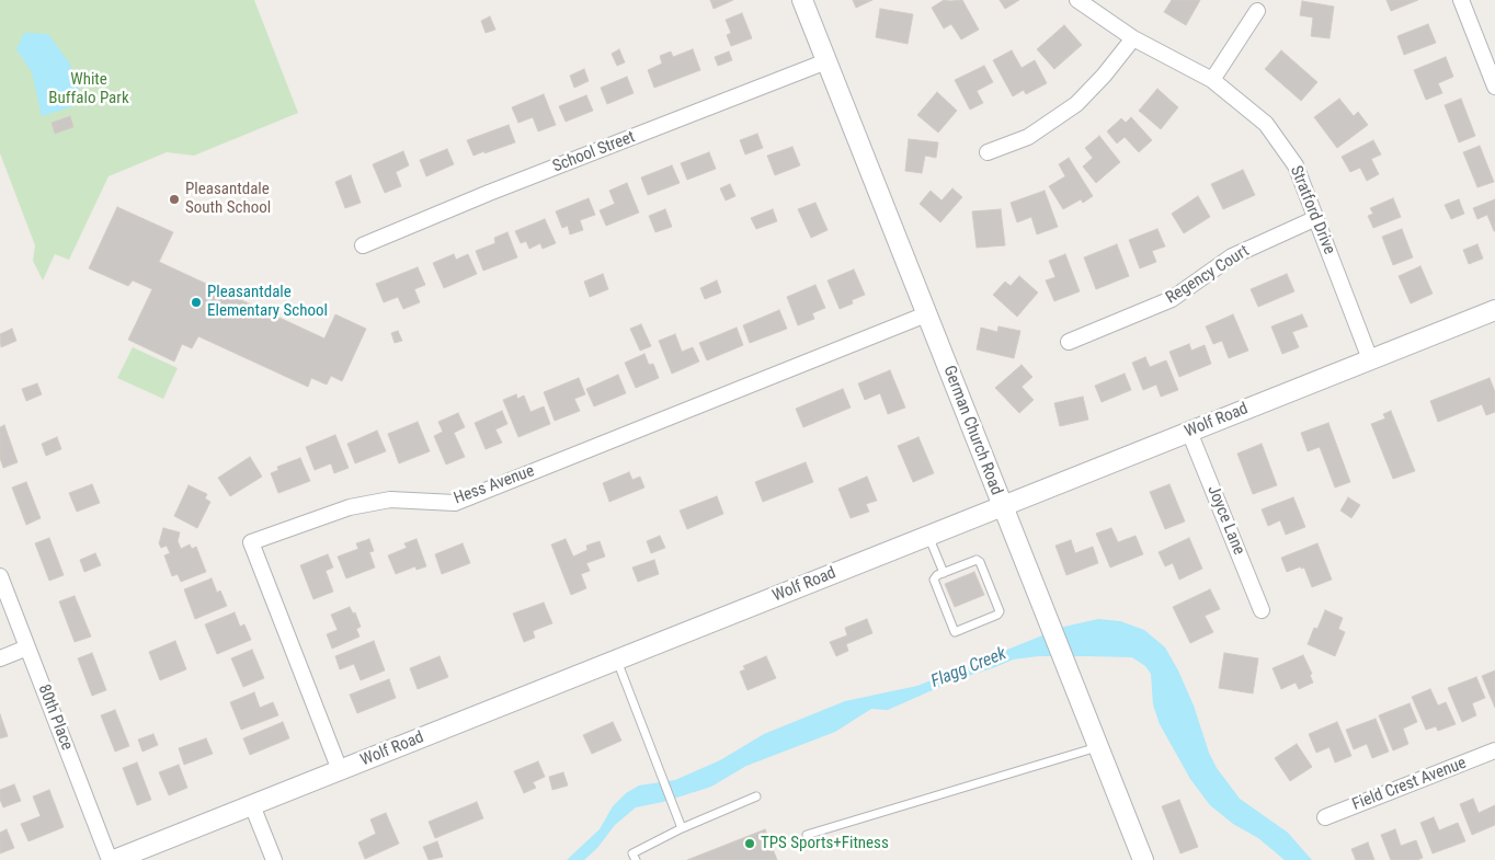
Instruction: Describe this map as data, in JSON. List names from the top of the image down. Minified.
{"streets":{"street":["School Street","Stratford Drive","Regency Court","Wolf Road","German Church Road","Hess Avenue","Joyce Lane","80th Place","Field Crest Avenue"]},"crossings":[["School Street","German Church Road"],["Stratford Drive","Regency Court"],["Stratford Drive","Wolf Road"],["Wolf Road","German Church Road"],["Wolf Road","Hess Avenue"],["Wolf Road","Joyce Lane"],["German Church Road","Hess Avenue"]],"water":["Flagg Creek"],"parks":["White Buffalo Park"],"places":["Pleasantdale South School","Pleasantdale Elementary School","TPS Sports+Fitness"]}
